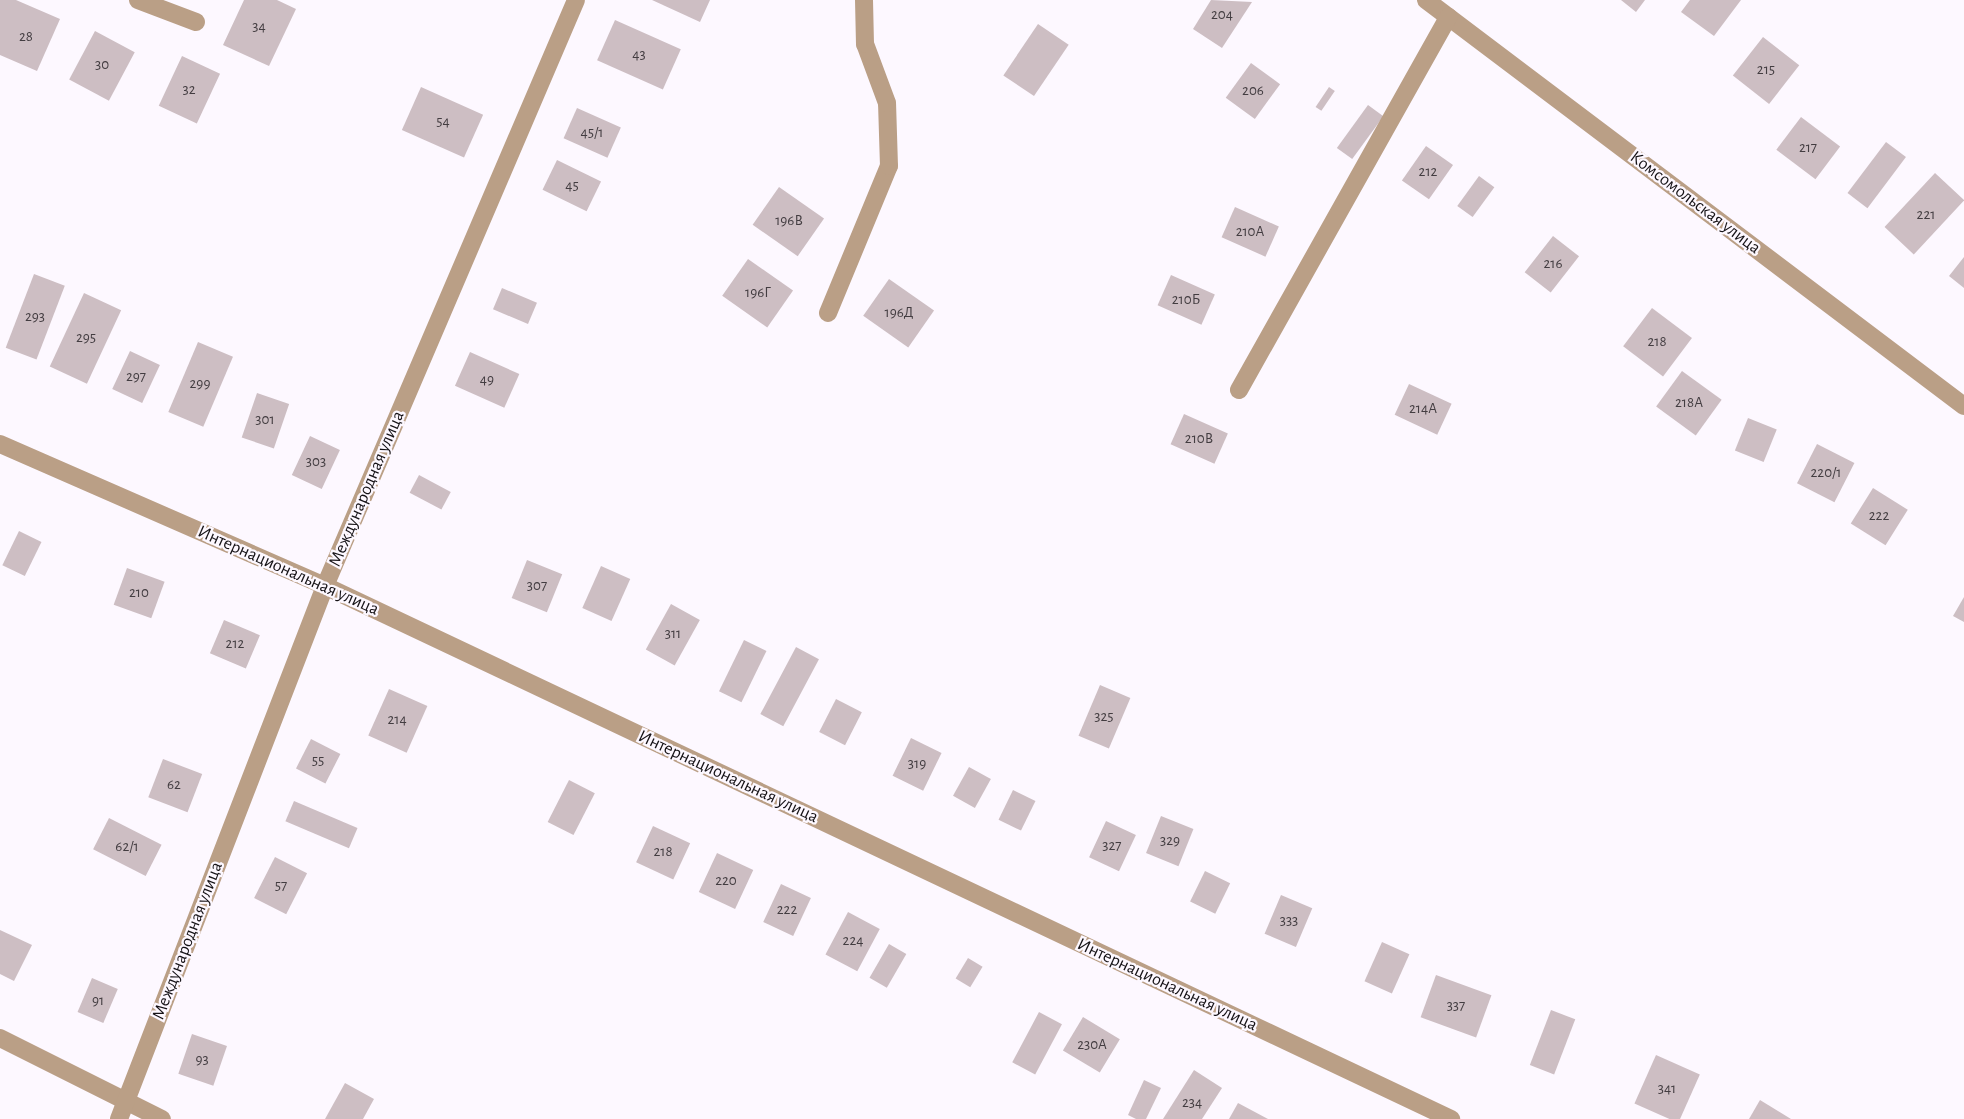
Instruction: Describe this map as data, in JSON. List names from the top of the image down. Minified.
{"streets":{"street":["Комсомольская улица","Международная улица","Интернациональная улица"]},"crossings":[["Международная улица","Интернациональная улица"]],"house_numbers":["204","34","28","43","30","215","32","206","54","45/1","217","212","45","221","196В","210А","216","196Г","210Б","196Д","293","295","218","297","49","299","218А","214А","301","210В","303","220/1","222","307","210","311","212","325","214","55","319","62","329","327","62/1","218","220","57","222","333","224","91","337","230А","93","341","234"]}
